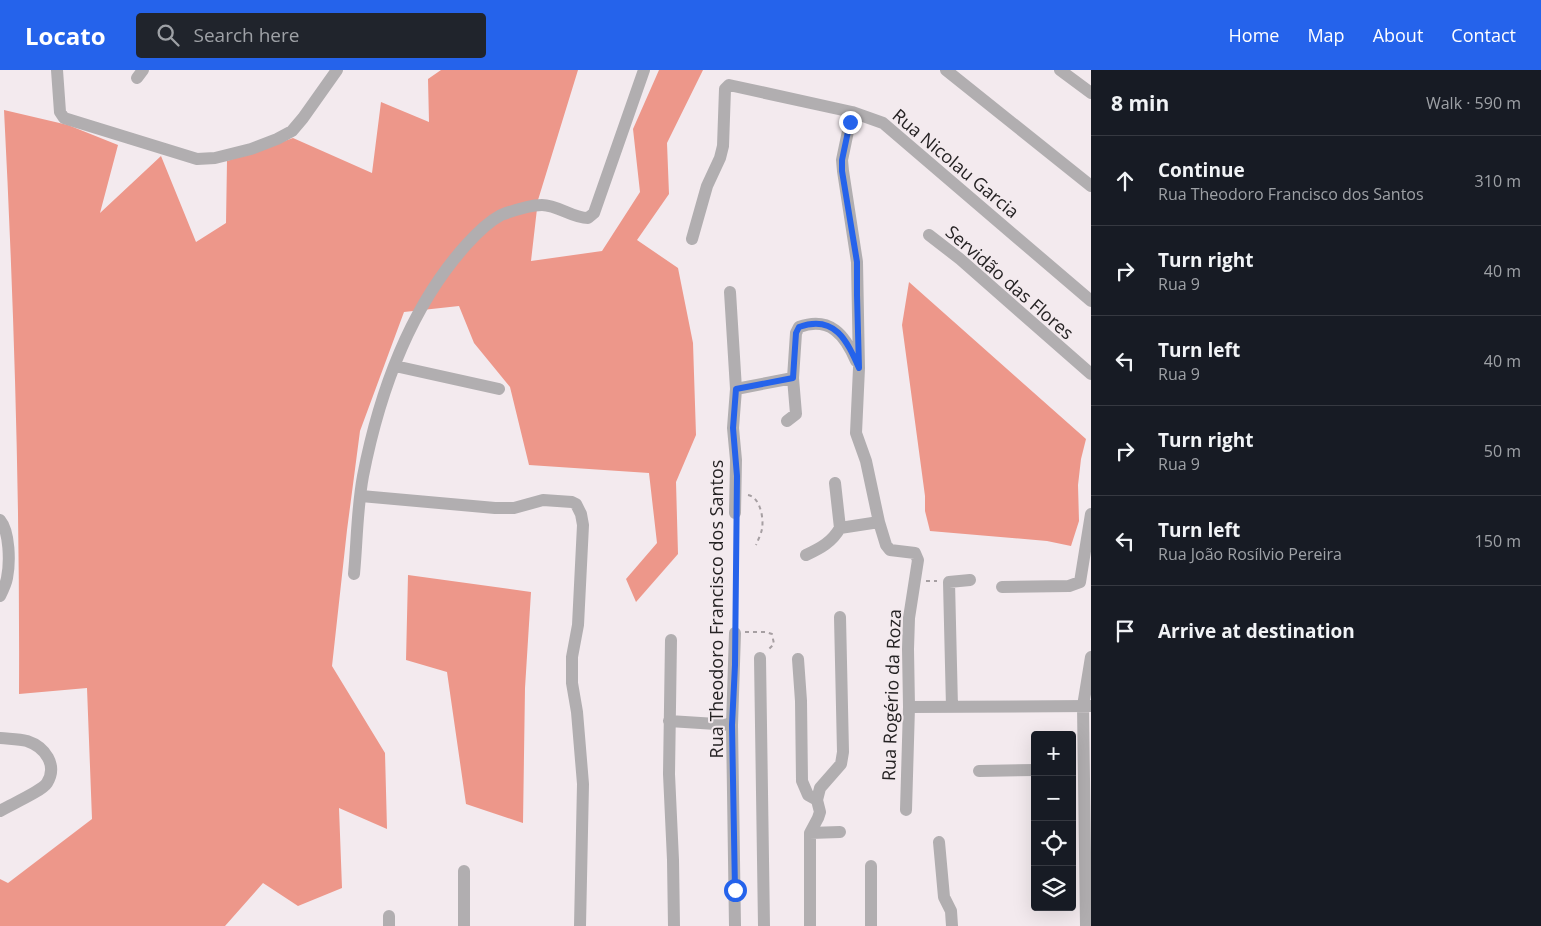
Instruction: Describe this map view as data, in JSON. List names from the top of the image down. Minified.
{"streets":{"street":["Rua Nicolau Garcia","Servidão das Flores","Rua Theodoro Francisco dos Santos","Rua Rogério da Roza"]},"page":{"header":"Locato","search":"Search here","nav":["Home","Map","About","Contact"],"heading":["8 min","Walk · 590 m"],"list":[["Continue","Rua Theodoro Francisco dos Santos","310 m"],["Turn right","Rua 9","40 m"],["Turn left","Rua 9","40 m"],["Turn right","Rua 9","50 m"],["Turn left","Rua João Rosílvio Pereira","150 m"],"Arrive at destination"],"map_buttons":["+","−"]}}
